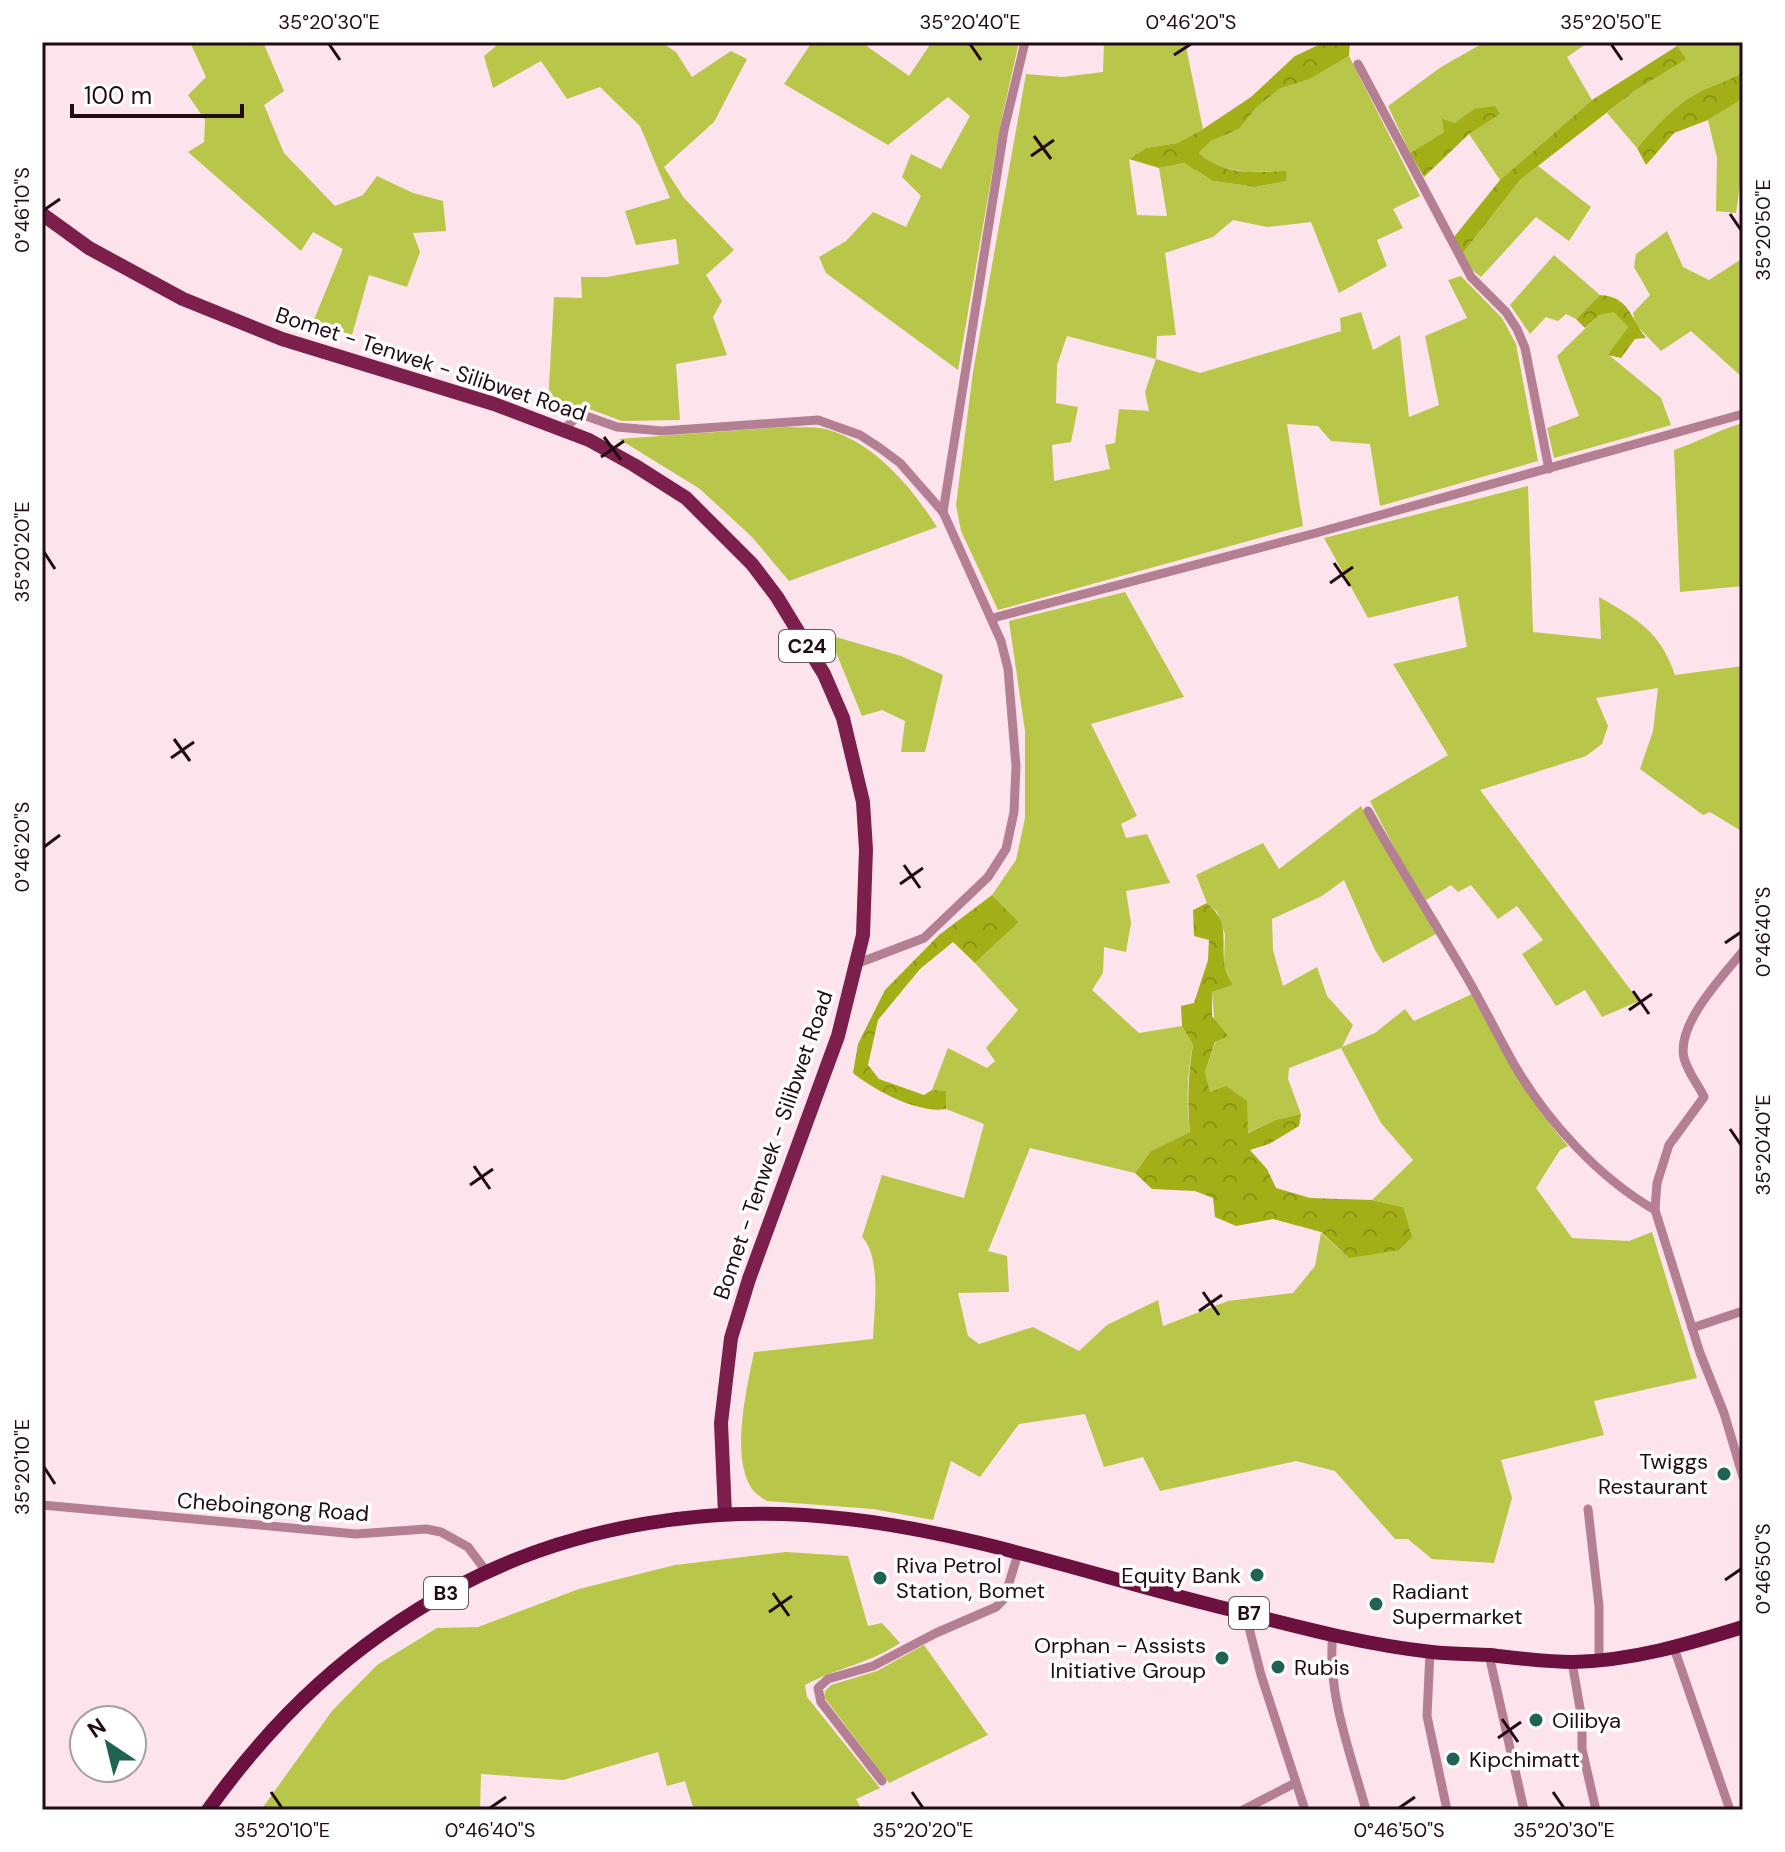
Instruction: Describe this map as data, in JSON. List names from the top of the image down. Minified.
{"streets":{"highway":["B3","B7"],"main road":["Bomet - Tenwek - Silibwet Road","C24"],"street":["Cheboingong Road"]},"crossings":[["Bomet - Tenwek - Silibwet Road","B3"],["Cheboingong Road","B3"],["B3","B7"]],"places":["Twiggs Restaurant","Equity Bank","Riva Petrol Station, Bomet","Radiant Supermarket","Orphan - Assists Initiative Group","Rubis","Oilibya","Kipchimatt"],"scale_bar":"100 m","north":"top left","coordinates":["35°20'30\"E","35°20'40\"E","0°46'20\"S","35°20'50\"E","0°46'10\"S","35°20'20\"E","0°46'40\"S","35°20'10\"E","0°46'50\"S"]}
